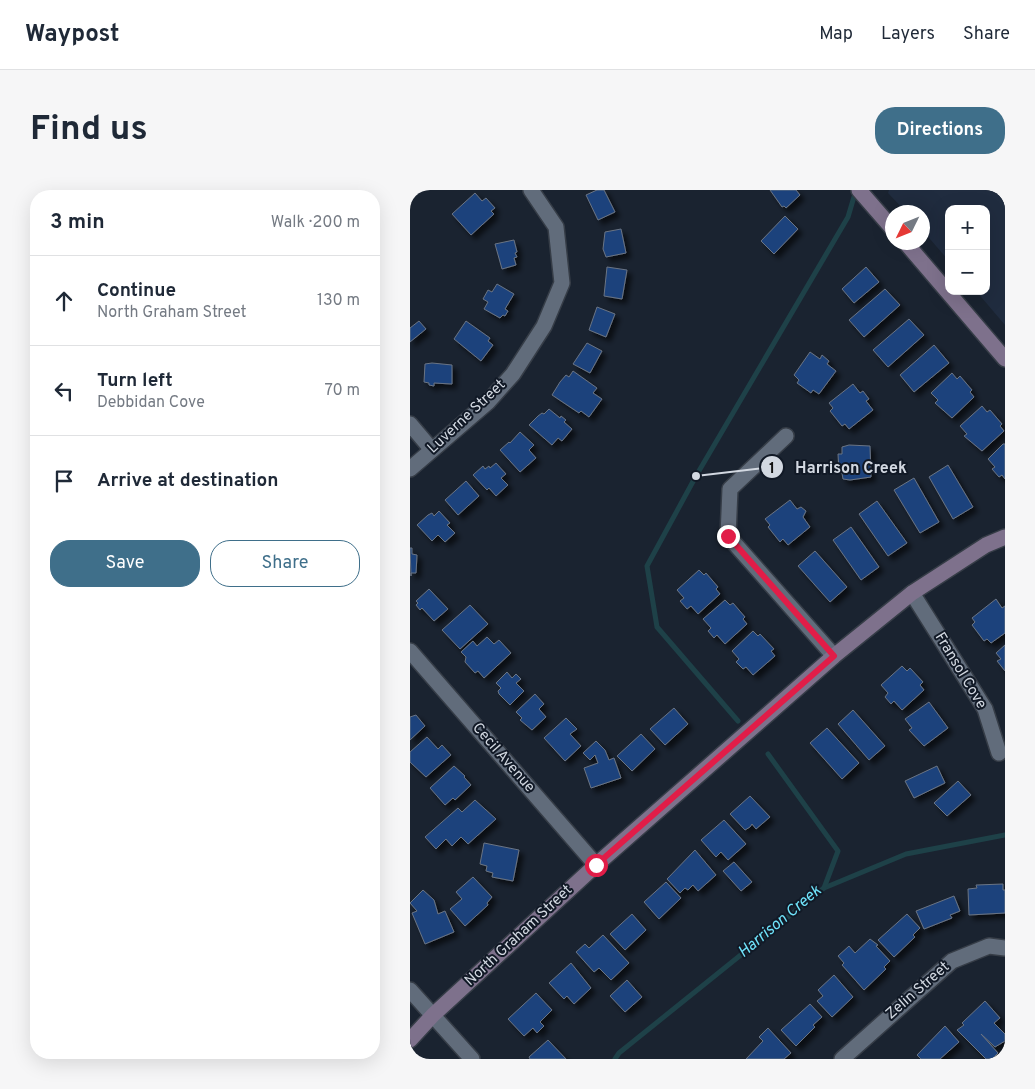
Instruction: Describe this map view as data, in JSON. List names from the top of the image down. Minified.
{"streets":{"main road":["North Graham Street"],"street":["Luverne Street","Fransol Cove","Cecil Avenue","Zelin Street"]},"crossings":[["Fransol Cove","North Graham Street"],["Cecil Avenue","North Graham Street"]],"water":["Harrison Creek"],"places":["Harrison Creek"],"north":"bottom left","page":{"header":"Waypost","nav":["Map","Layers","Share"],"buttons":["Directions",["Save","Share"]],"title":"Find us","heading":["3 min","Walk · 200 m"],"map_buttons":["+","−"],"list":[["Continue","North Graham Street","130 m"],["Turn left","Debbidan Cove","70 m"],"Arrive at destination"]}}
